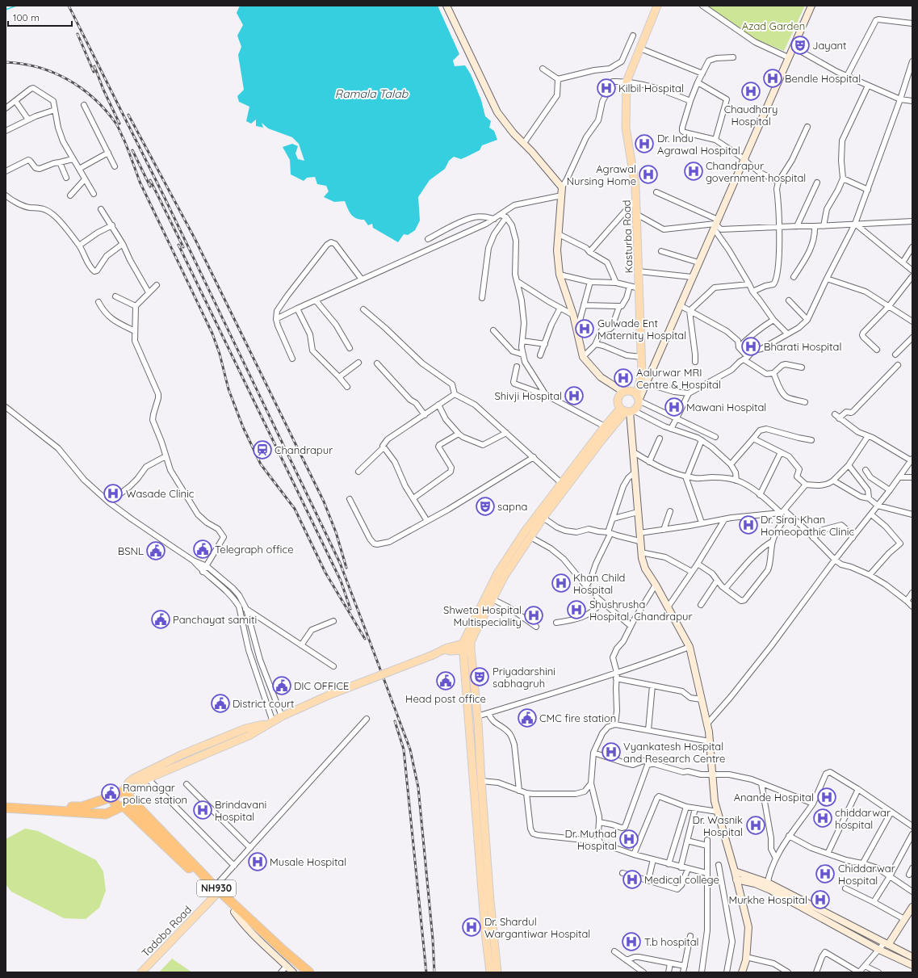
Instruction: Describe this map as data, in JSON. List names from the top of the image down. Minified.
{"streets":{"highway":["NH930"],"main road":["Kasturba Road","Tadoba Road"]},"crossings":[["NH930","Tadoba Road"]],"water":["Ramala Talab"],"parks":["Azad Garden"],"places":{"theatre":["Jayant","sapna","Priyadarshini sabhagruh"],"hospital":["Bendle Hospital","Kilbil Hospital","Chaudhary Hospital","Dr. Indu Agrawal Hospital","Chandrapur government hospital","Agrawal Nursing Home","Gulwade Ent Maternity Hospital","Bharati Hospital","Aalurwar MRI Centre & Hospital","Shivji Hospital","Mawani Hospital","Wasade Clinic","Dr. Siraj Khan Homeopathic Clinic","Khan Child Hospital","Shushrusha Hospital, Chandrapur","Shweta Hospital Multispeciality","Vyankatesh Hospital and Research Centre","Anande Hospital","Brindavani Hospital","chiddarwar hospital","Dr. Wasnik Hospital","Dr. Muthad Hospital","Musale Hospital","Chiddarwar Hospital","Medical college","Murkhe Hospital","Dr. Shardul Wargantiwar Hospital","T.b hospital"],"station":["Chandrapur"],"public building":["Telegraph office","BSNL","Panchayat samiti","Head post office","DIC OFFICE","District court","CMC fire station","Ramnagar police station"]},"scale_bar":"100 m"}
